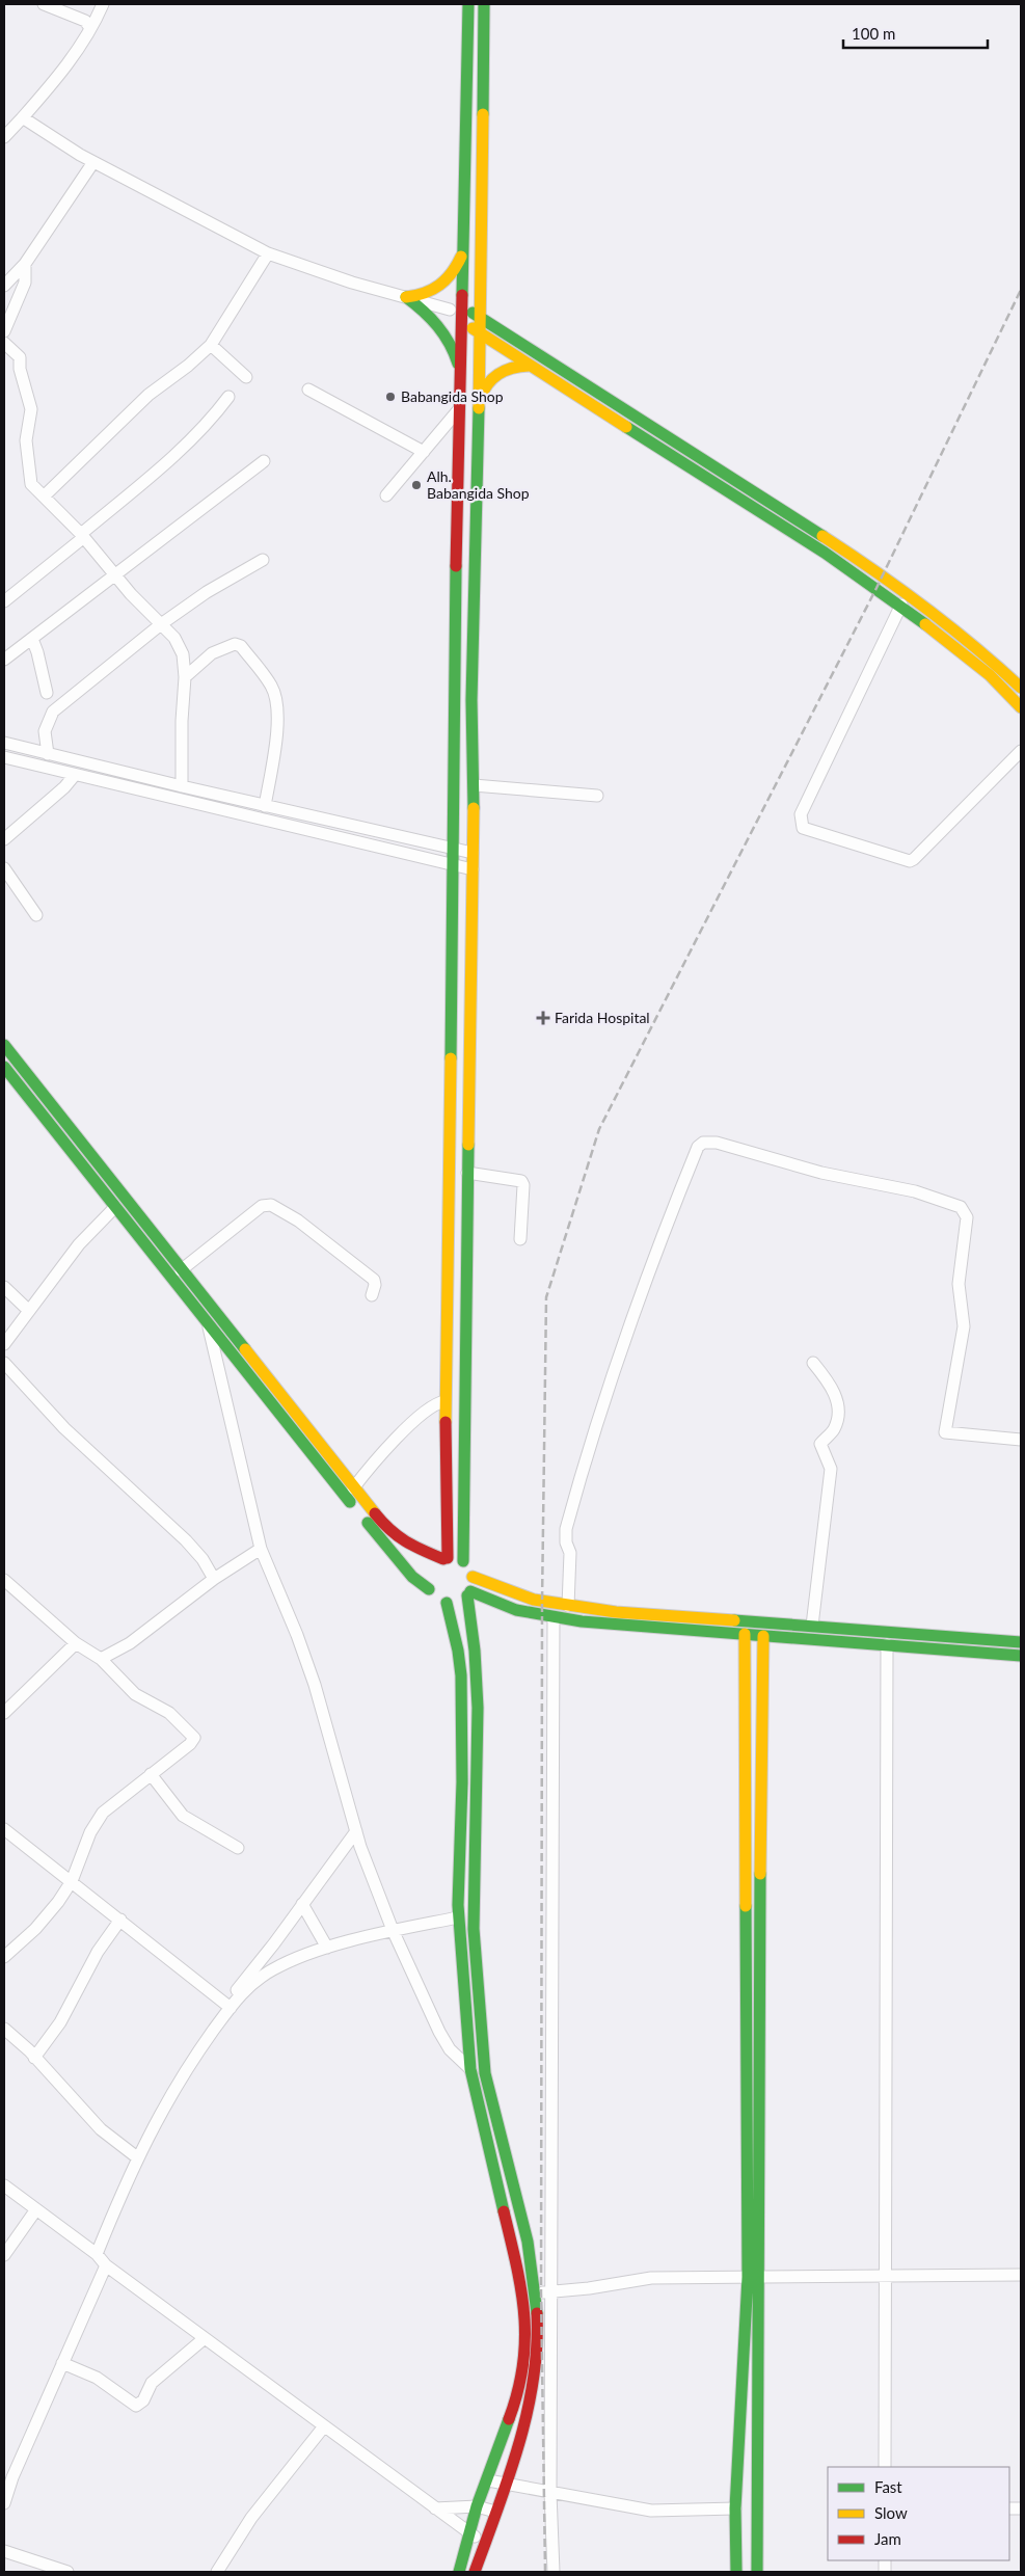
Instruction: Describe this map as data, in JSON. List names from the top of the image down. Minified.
{"places":{"other":["Babangida Shop","Alh. Babangida Shop"],"health":["Farida Hospital"]},"legend":["Fast","Slow","Jam"],"scale_bar":"100 m"}
